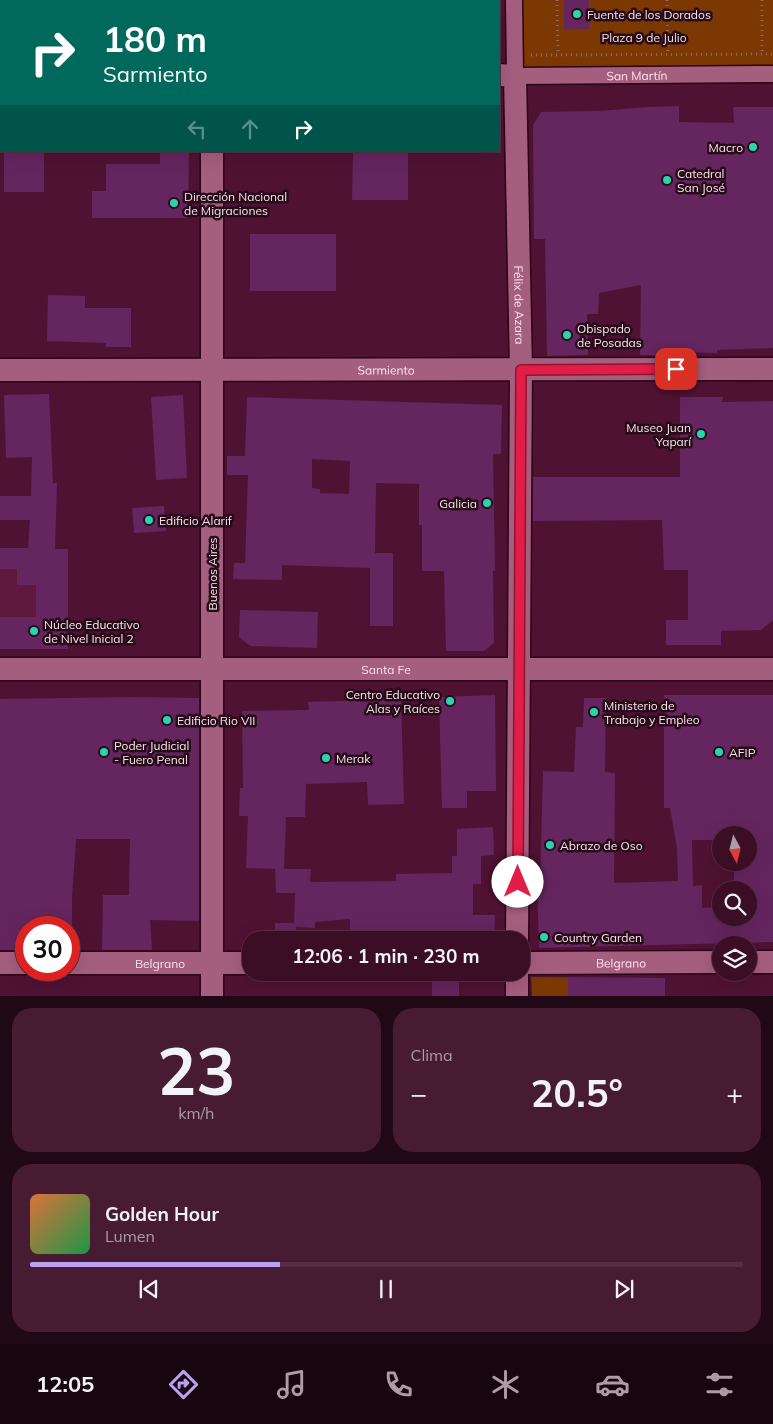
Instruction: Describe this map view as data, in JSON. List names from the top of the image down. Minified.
{"streets":{"street":["San Martín","Félix de Azara","Sarmiento","Buenos Aires","Santa Fe","Belgrano"]},"crossings":[["San Martín","Félix de Azara"],["Félix de Azara","Sarmiento"],["Félix de Azara","Santa Fe"],["Sarmiento","Buenos Aires"],["Buenos Aires","Santa Fe"],["Buenos Aires","Belgrano"]],"parks":["Plaza 9 de Julio"],"places":["Fuente de los Dorados","Macro","Catedral San José","Dirección Nacional de Migraciones","Obispado de Posadas","Museo Juan Yaparí","Galicia","Edificio Alarif","Núcleo Educativo de Nivel Inicial 2","Centro Educativo Alas y Raíces","Ministerio de Trabajo y Empleo","Edificio Rio VII","Poder Judicial - Fuero Penal","AFIP","Merak","Abrazo de Oso","Country Garden"],"north":"bottom","page":{"turn":["180 m","Sarmiento"],"limit":"30","trip":"12:06 · 1 min · 230 m","tile":[["23","km/h"],"Clima"],"heat":["−","20.5°","+"],"song":["Golden Hour","Lumen"],"tabs":"12:05"}}
